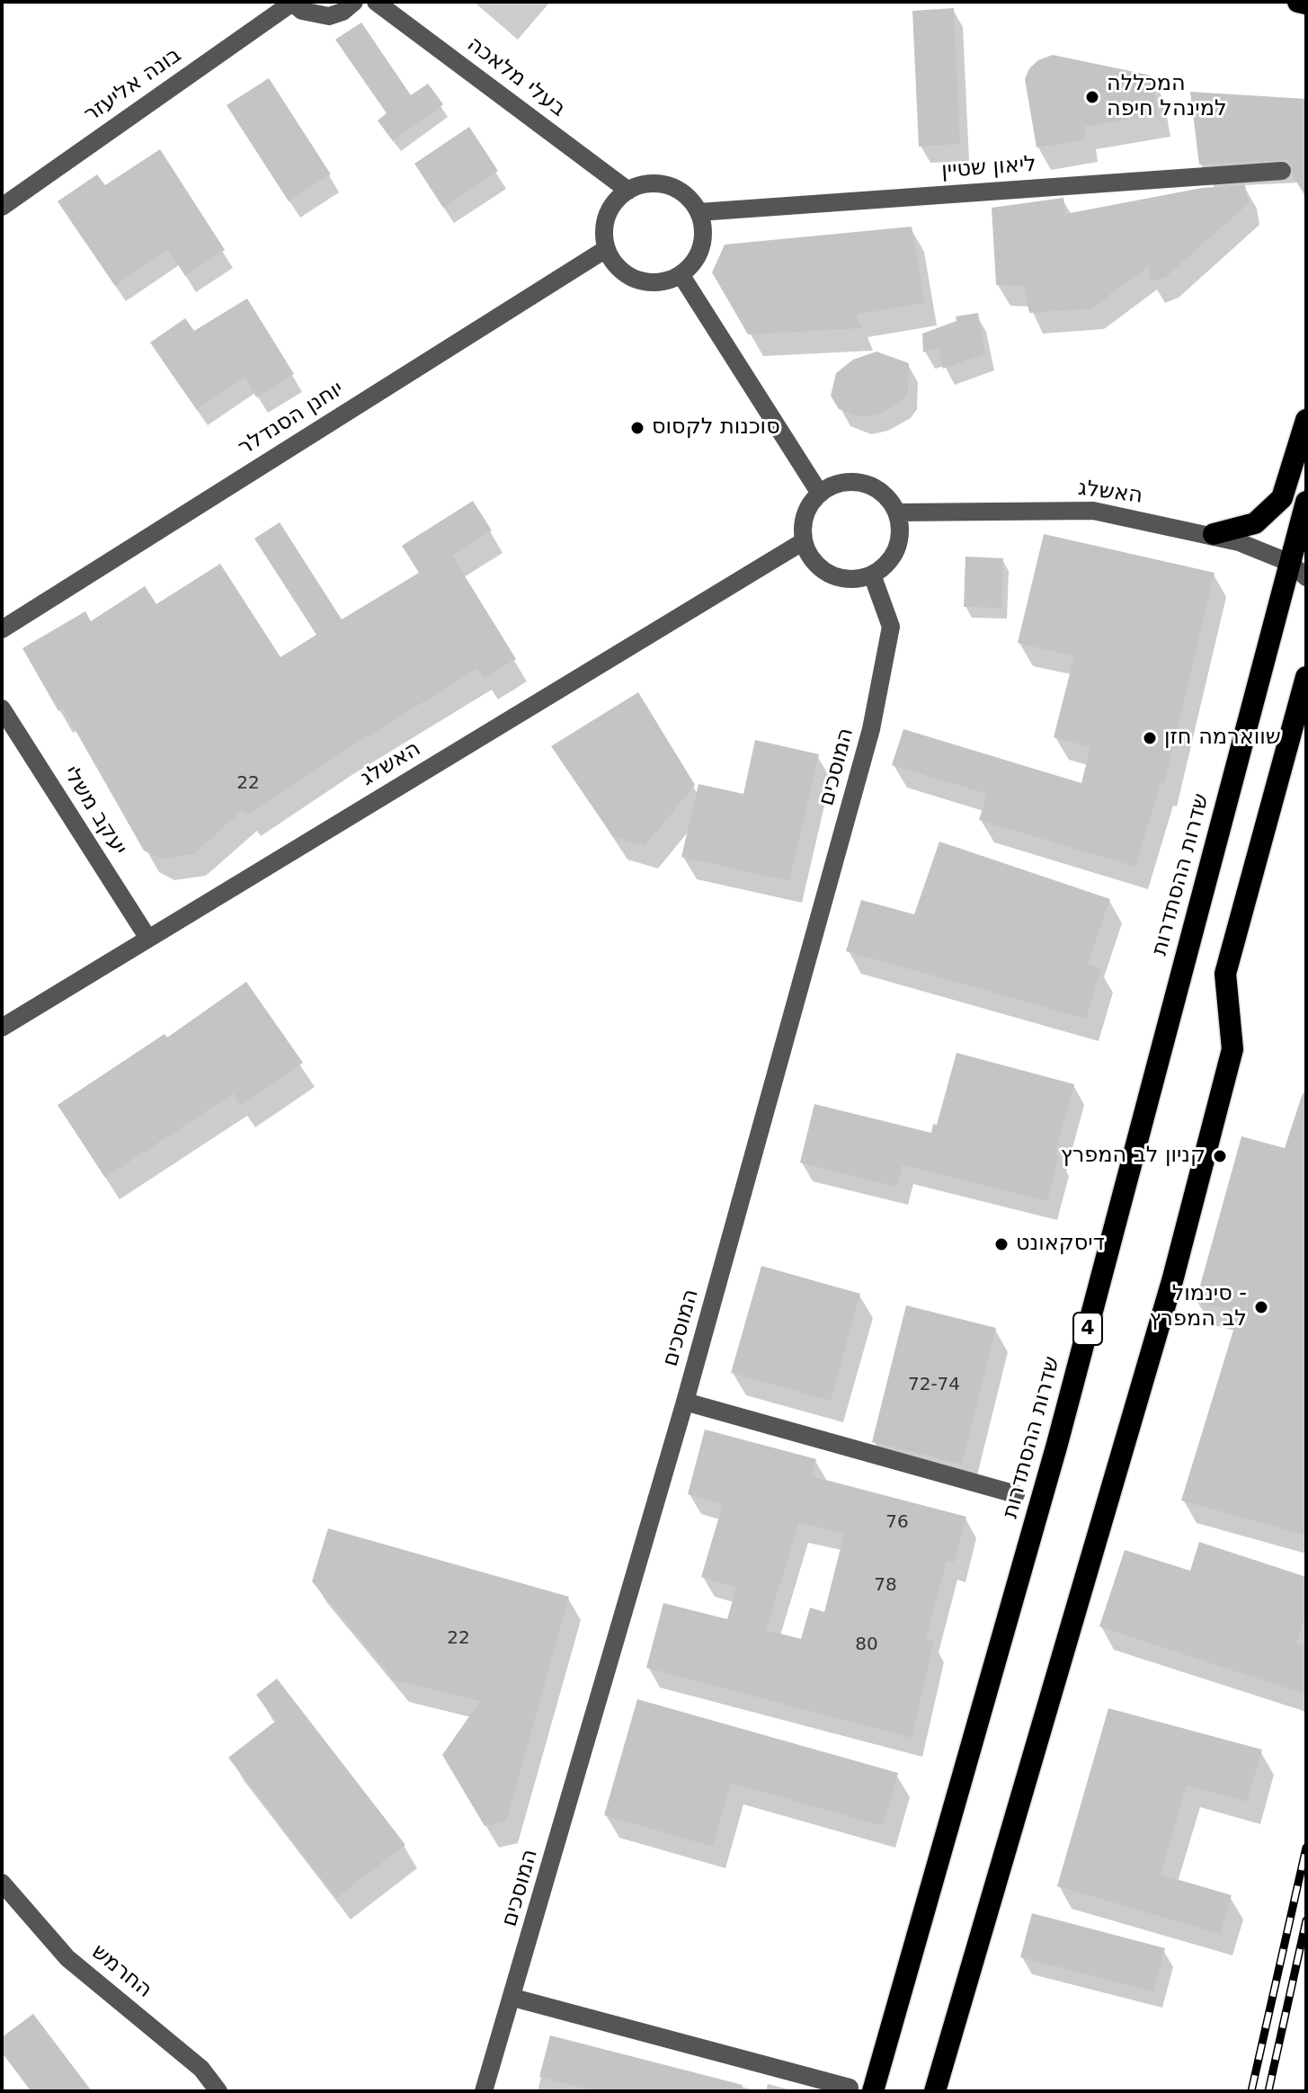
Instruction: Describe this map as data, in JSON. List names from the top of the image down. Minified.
{"streets":{"highway":["שדרות ההסתדרות","4"],"street":["בעלי מלאכה","בונה אליעזר","ליאון שטיין","יוחנן הסנדלר","האשלג","המוסכים","יעקב משלי","החרמש"]},"crossings":[["בעלי מלאכה","ליאון שטיין"],["בעלי מלאכה","יוחנן הסנדלר"],["ליאון שטיין","יוחנן הסנדלר"],["האשלג","המוסכים"],["האשלג","יעקב משלי"],["האשלג","שדרות ההסתדרות"]],"places":["המכללה למינהל חיפה","סוכנות לקסוס","שווארמה חזן","קניון לב המפרץ","דיסקאונט","סינמול - לב המפרץ"],"house_numbers":["22","72-74","76","78","22","80"]}
